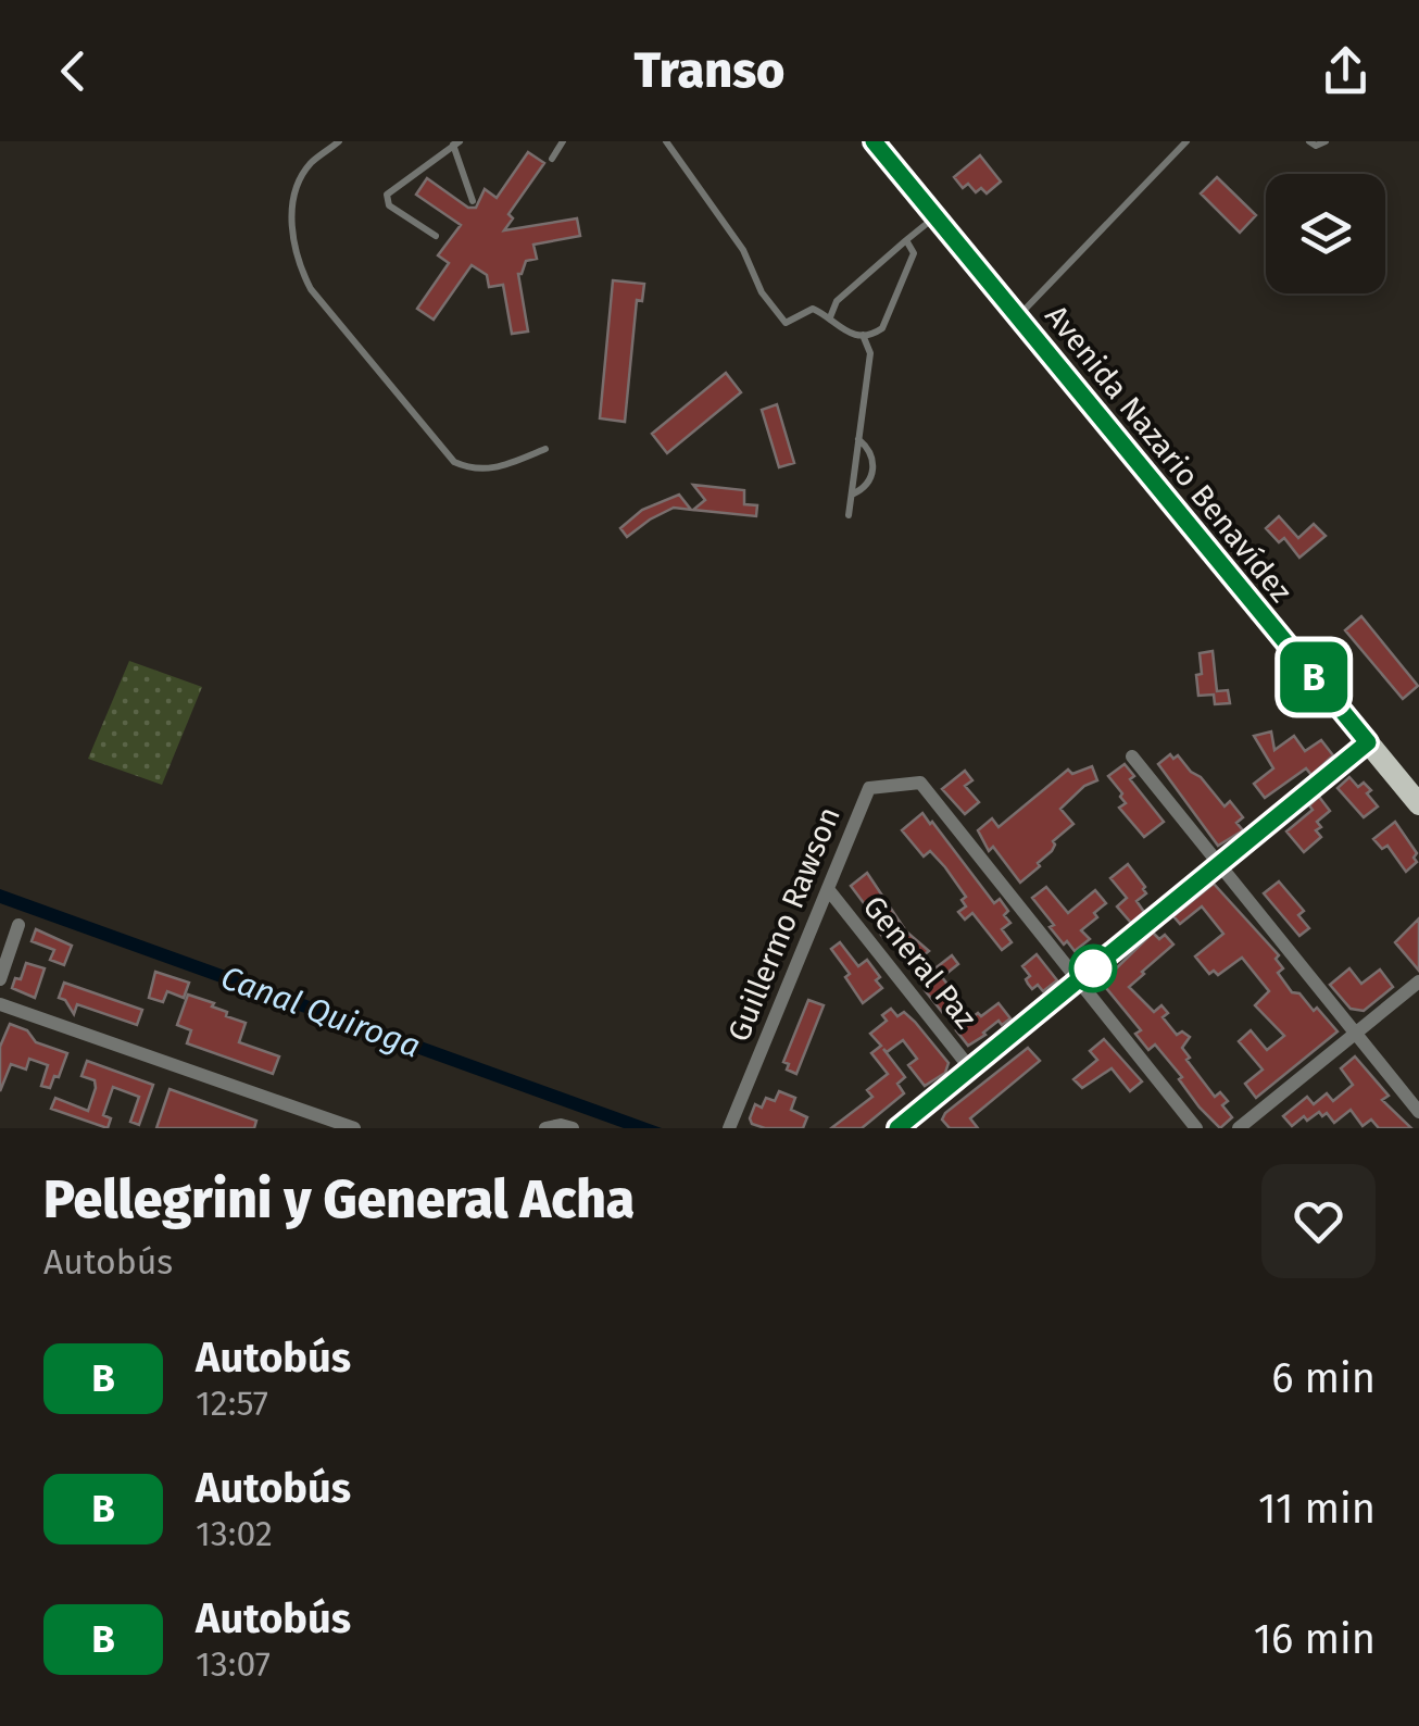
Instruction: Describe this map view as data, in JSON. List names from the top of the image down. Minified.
{"streets":{"main road":["Avenida Nazario Benavídez"],"street":["Guillermo Rawson","General Paz"]},"crossings":[["Guillermo Rawson","General Paz"]],"water":["Canal Quiroga"],"lines":["bus line B"],"page":{"header":"Transo","on_map":"B","heading":["Pellegrini y General Acha","Autobús"],"list":[{"mark":"B","name":"Autobús","note":"12:57","value":"6 min"},{"mark":"B","name":"Autobús","note":"13:02","value":"11 min"},{"mark":"B","name":"Autobús","note":"13:07","value":"16 min"}]}}
